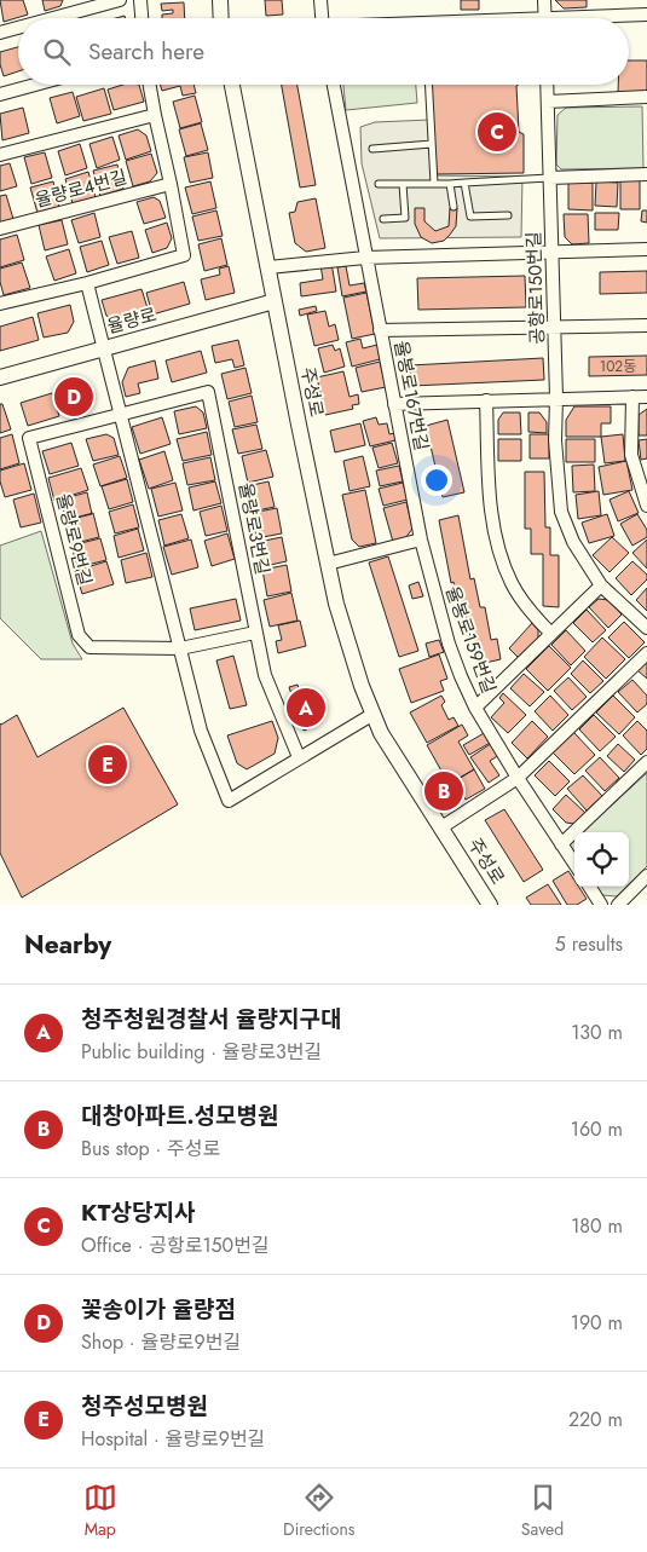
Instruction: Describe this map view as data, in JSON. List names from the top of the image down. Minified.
{"streets":{"street":["율량로4번길","공항로150번길","율량로","주성로","율봉로167번길","율량로3번길","율량로9번길","율봉로159번길"]},"crossings":[["율량로","주성로"],["율봉로167번길","율봉로159번길"],["율량로3번길","율량로9번길"]],"house_numbers":["102동"],"page":{"search":"Search here","pins":["C","D","A","E","B"],"heading":["Nearby","5 results"],"list":[{"mark":"A","name":"청주청원경찰서 율량지구대","note":"Public building · 율량로3번길","value":"130 m"},{"mark":"B","name":"대창아파트.성모병원","note":"Bus stop · 주성로","value":"160 m"},{"mark":"C","name":"KT상당지사","note":"Office · 공항로150번길","value":"180 m"},{"mark":"D","name":"꽃송이가 율량점","note":"Shop · 율량로9번길","value":"190 m"},{"mark":"E","name":"청주성모병원","note":"Hospital · 율량로9번길","value":"220 m"}],"nav":["Map","Directions","Saved"]}}
